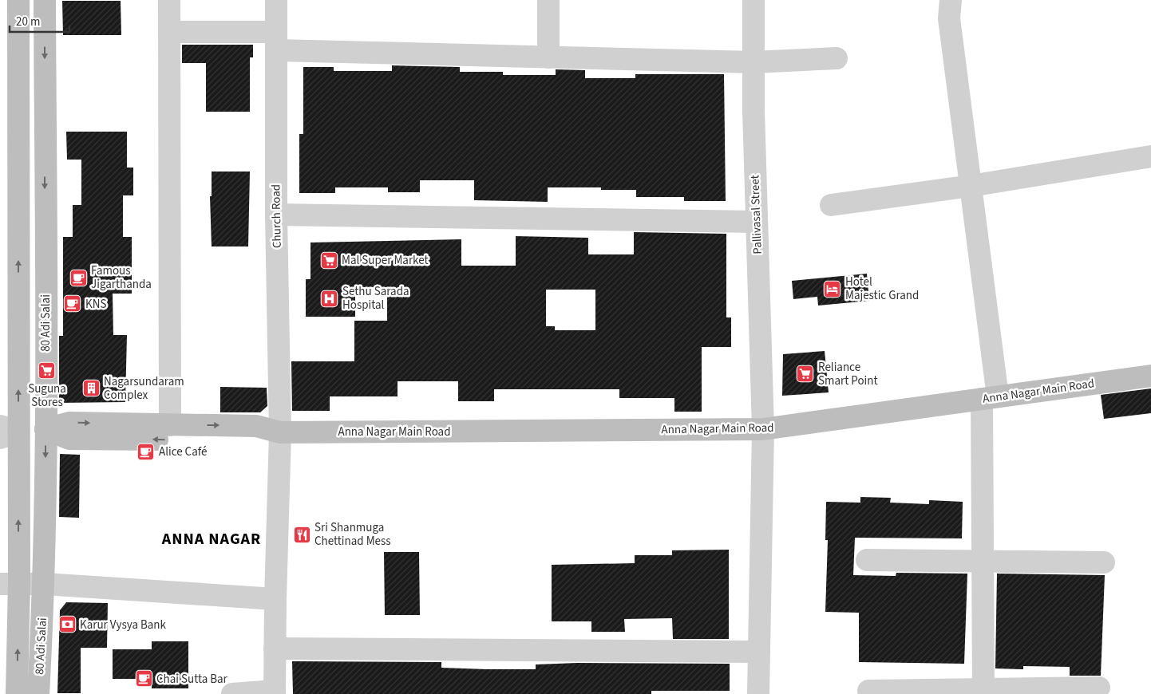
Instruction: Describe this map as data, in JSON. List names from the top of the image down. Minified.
{"streets":{"main road":["80 Adi Salai","Anna Nagar Main Road"],"street":["Pallivasal Street","Church Road"]},"crossings":[["Pallivasal Street","Anna Nagar Main Road"],["Church Road","Anna Nagar Main Road"],["80 Adi Salai","Anna Nagar Main Road"]],"districts":["ANNA NAGAR"],"places":{"supermarket":["Mal Super Market","Suguna Stores","Reliance Smart Point"],"cafe":["Famous Jigarthanda","KNS","Alice Café","Chai Sutta Bar"],"hotel":["Hotel Majestic Grand"],"hospital":["Sethu Sarada Hospital"],"building":["Nagarsundaram Complex"],"restaurant":["Sri Shanmuga Chettinad Mess"],"bank":["Karur Vysya Bank"]},"scale_bar":"20 m"}
